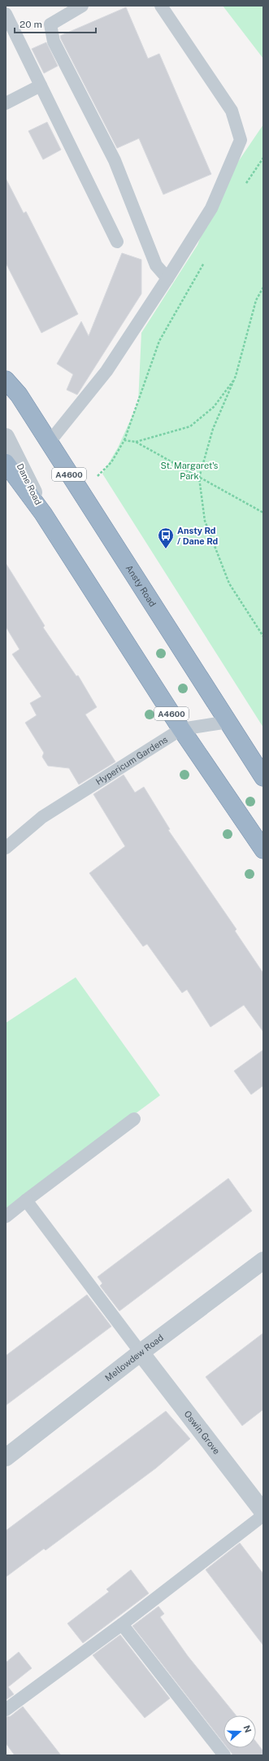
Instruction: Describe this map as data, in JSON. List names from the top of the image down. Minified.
{"streets":{"highway":["A4600","Ansty Road"],"street":["Dane Road","Mellowdew Road","Oswin Grove"],"lane":["Hypericum Gardens"]},"crossings":[["A4600","Dane Road"],["A4600","Ansty Road"],["A4600","Hypericum Gardens"],["Ansty Road","Hypericum Gardens"],["Mellowdew Road","Oswin Grove"]],"parks":["St. Margaret's Park"],"places":{"bus stop":["Ansty Rd / Dane Rd"]},"scale_bar":"20 m","north":"right"}
